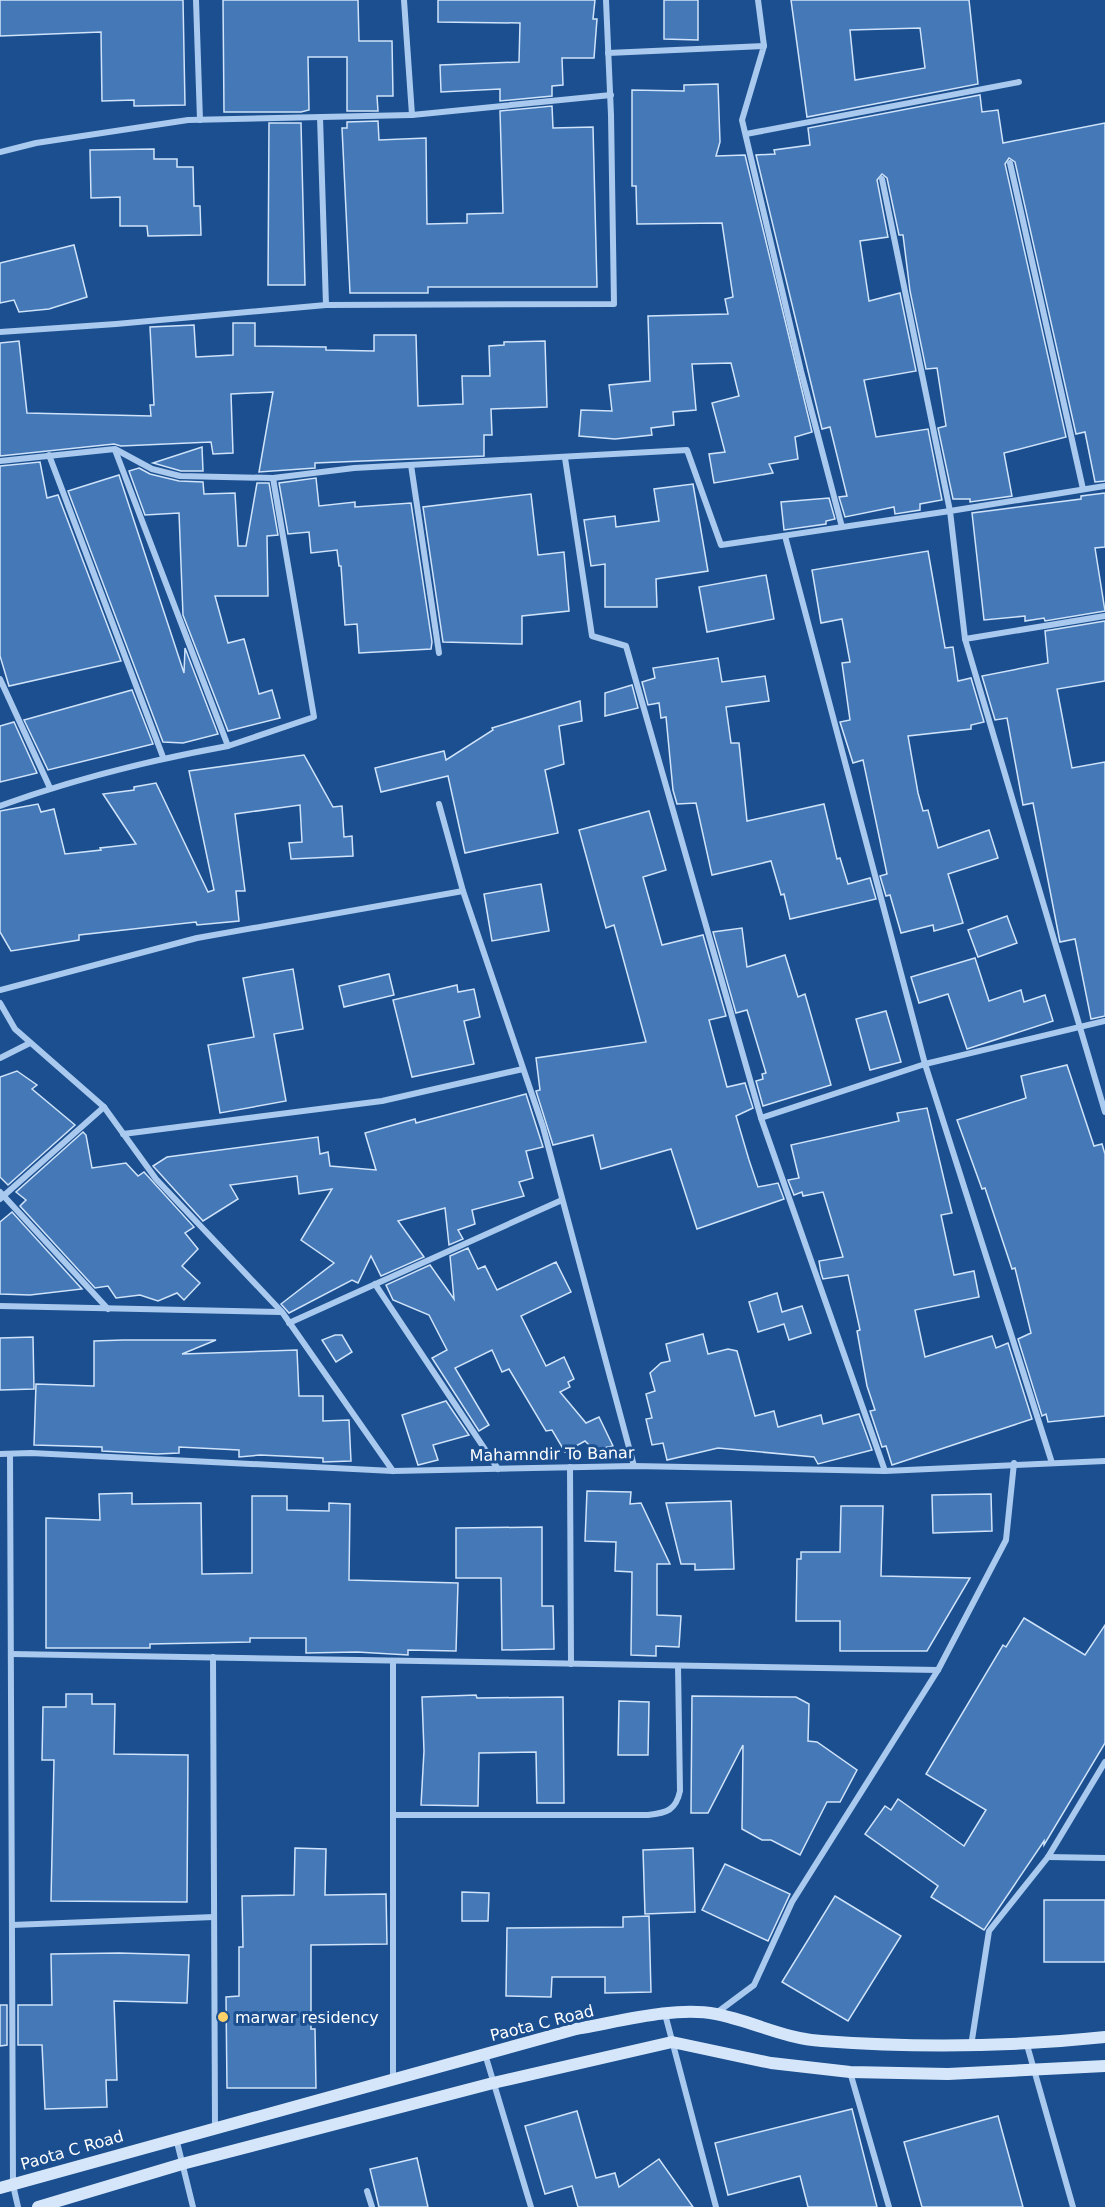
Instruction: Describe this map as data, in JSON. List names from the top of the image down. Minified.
{"streets":{"street":["Mahamndir To Banar","Paota C Road"]},"places":["marwar residency"]}
